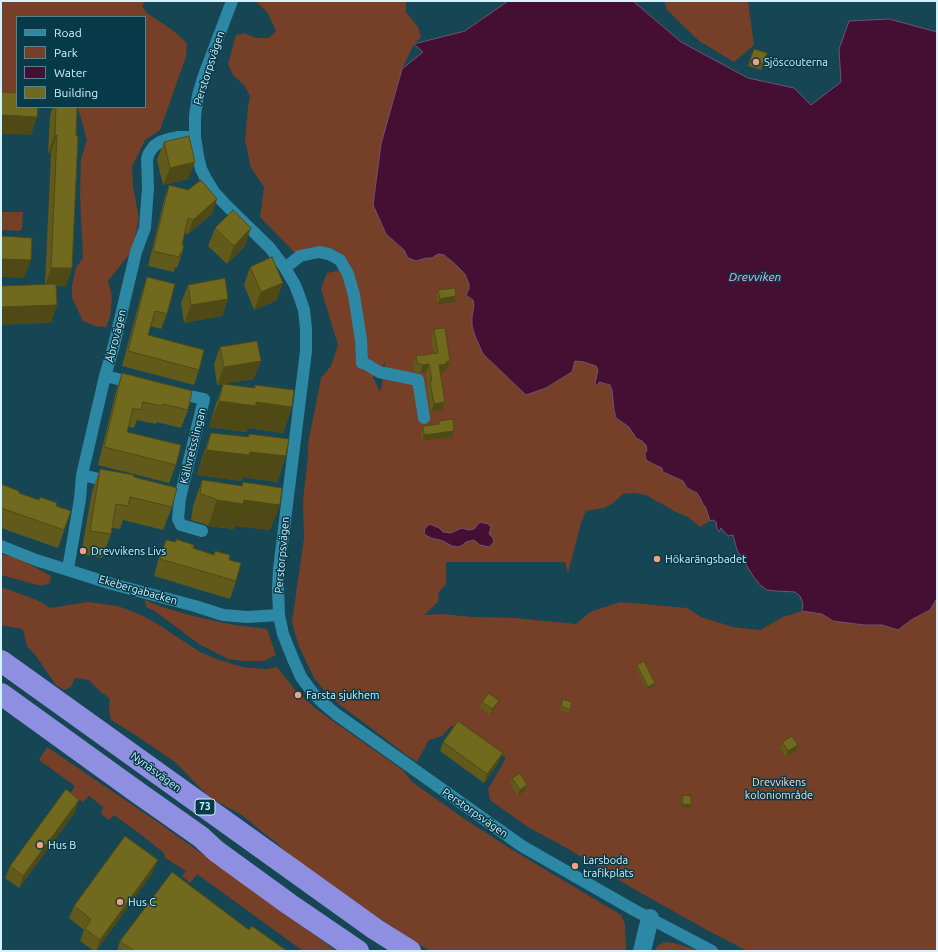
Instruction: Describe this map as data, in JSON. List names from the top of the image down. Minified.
{"streets":{"highway":["Nynäsvägen","73"],"street":["Perstorpsvägen","Åbrovägen","Källvretsslingan","Ekebergabacken"]},"crossings":[["Perstorpsvägen","Åbrovägen"],["Perstorpsvägen","Ekebergabacken"],["Åbrovägen","Ekebergabacken"]],"water":["Drevviken"],"parks":["Drevvikens koloniområde"],"places":["Sjöscouterna","Drevvikens Livs","Hökarängsbadet","Farsta sjukhem","Hus B","Larsboda trafikplats","Hus C"],"legend":["Road","Park","Water","Building"]}
